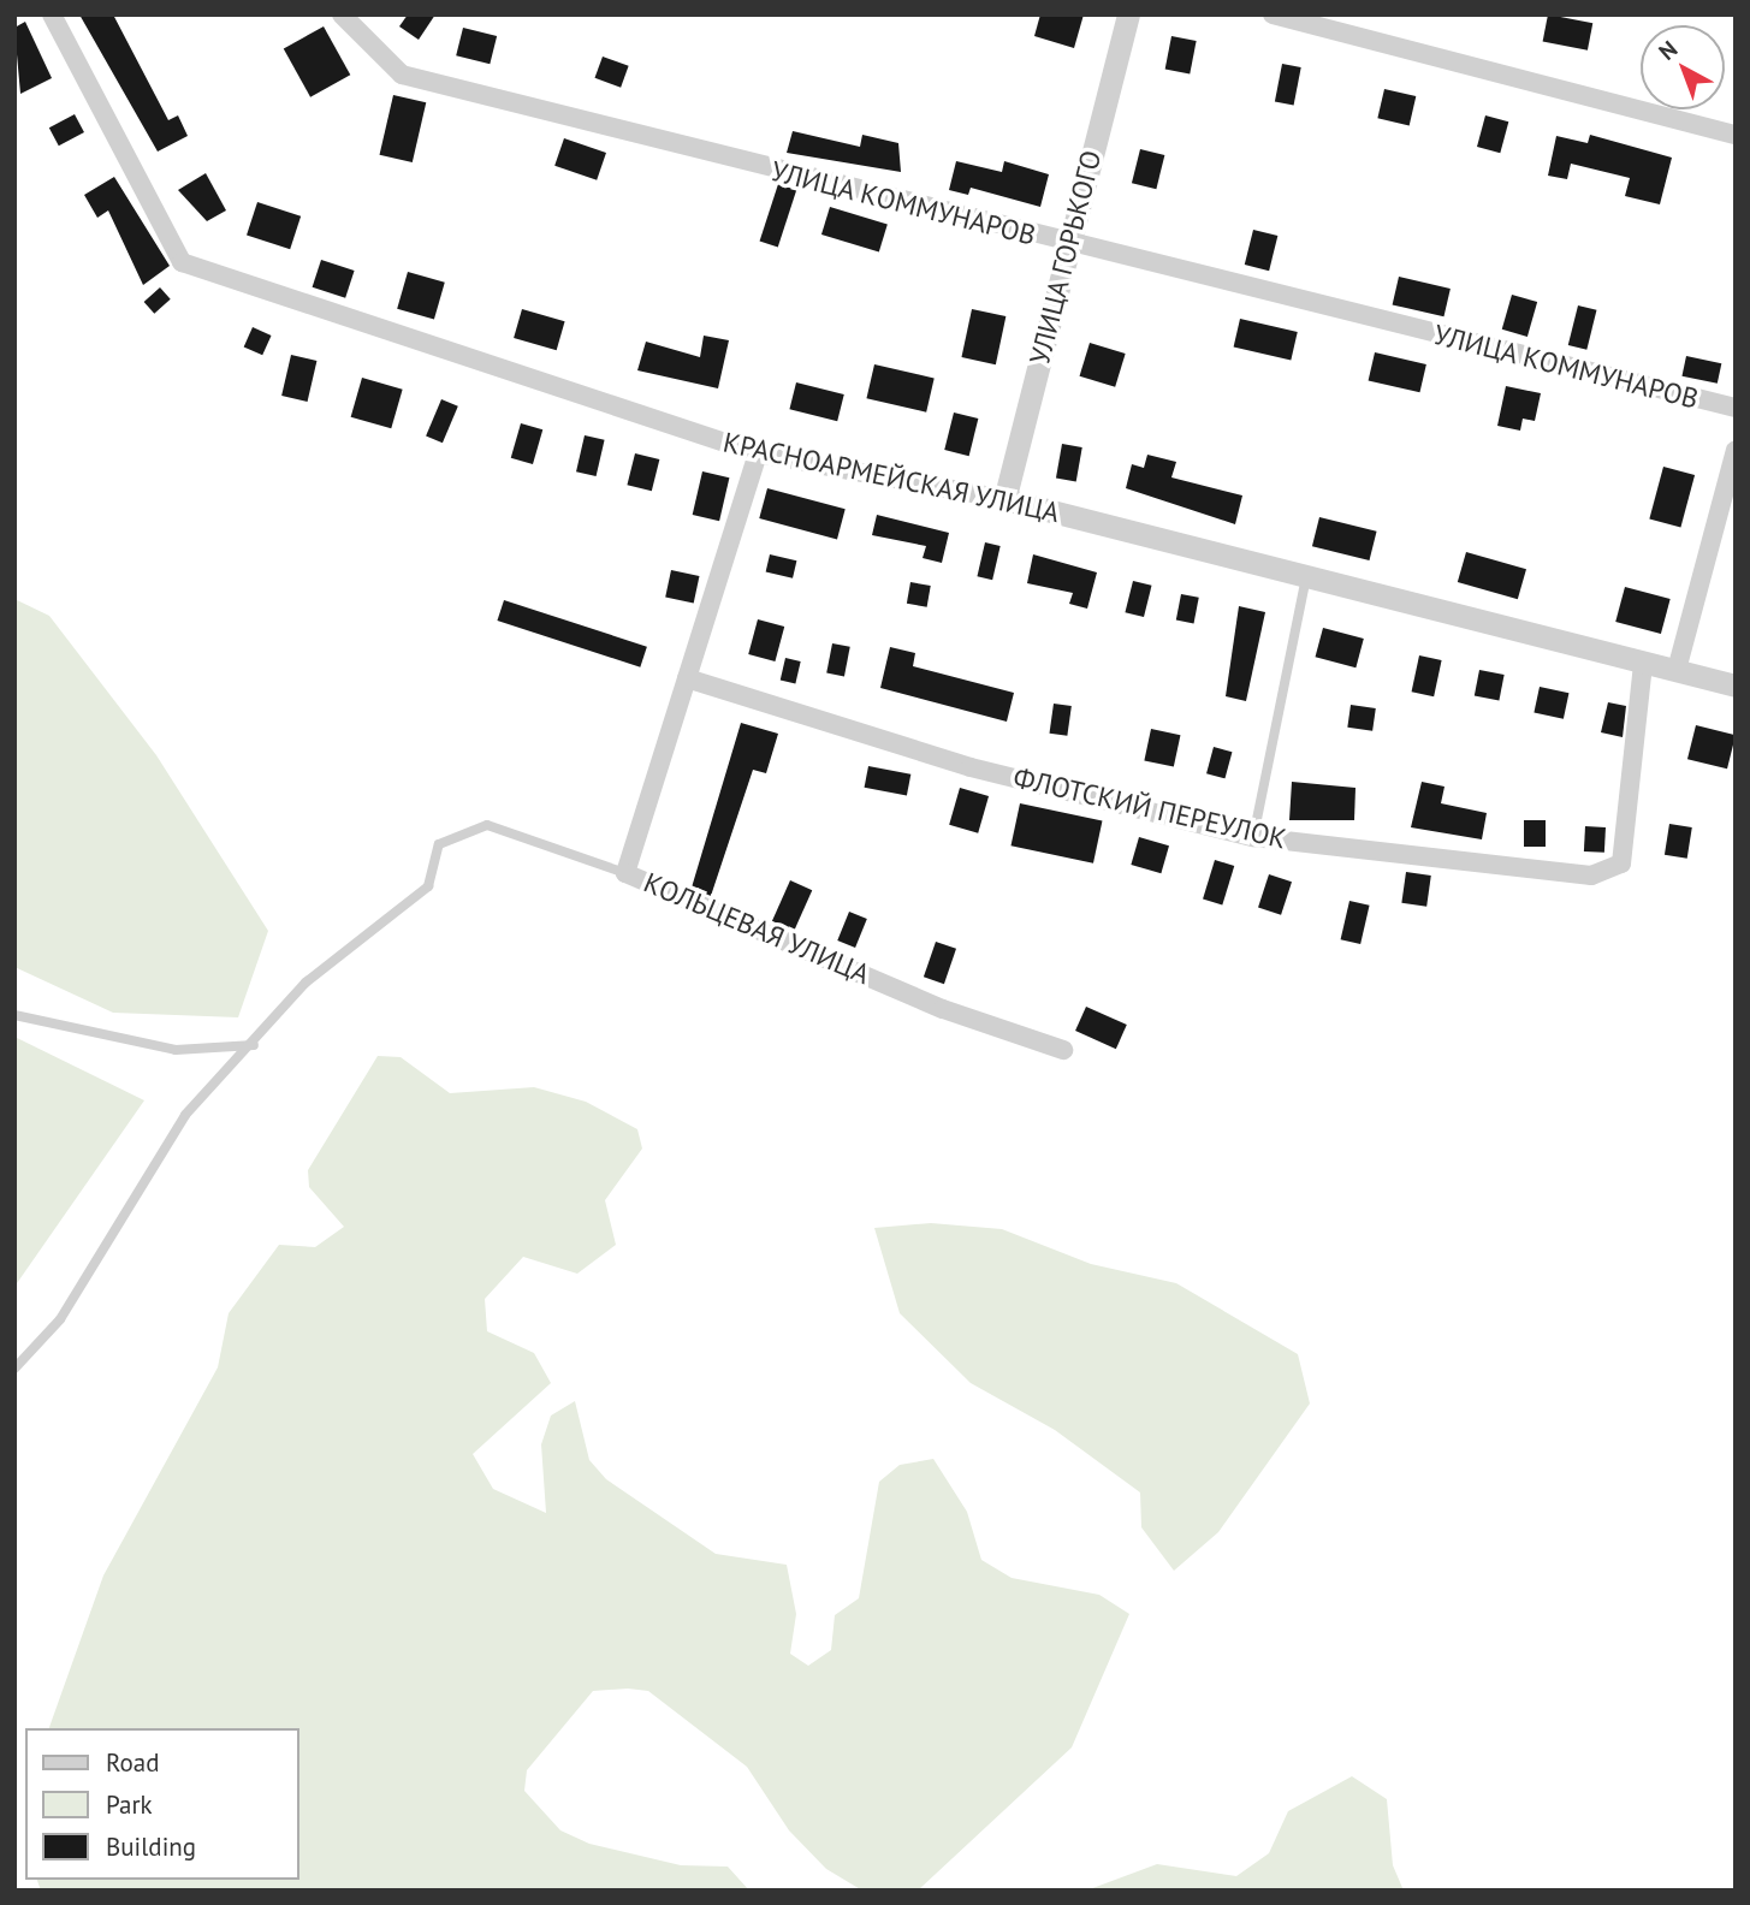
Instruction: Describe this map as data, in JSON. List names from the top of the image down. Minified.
{"streets":{"street":["УЛИЦА КОММУНАРОВ","УЛИЦА ГОРЬКОГО","КРАСНОАРМЕЙСКАЯ УЛИЦА","ФЛОТСКИЙ ПЕРЕУЛОК","КОЛЬЦЕВАЯ УЛИЦА"]},"crossings":[["УЛИЦА КОММУНАРОВ","УЛИЦА ГОРЬКОГО"],["УЛИЦА ГОРЬКОГО","КРАСНОАРМЕЙСКАЯ УЛИЦА"],["КРАСНОАРМЕЙСКАЯ УЛИЦА","ФЛОТСКИЙ ПЕРЕУЛОК"],["КРАСНОАРМЕЙСКАЯ УЛИЦА","КОЛЬЦЕВАЯ УЛИЦА"],["ФЛОТСКИЙ ПЕРЕУЛОК","КОЛЬЦЕВАЯ УЛИЦА"]],"legend":["Road","Park","Building"],"north":"top left"}
